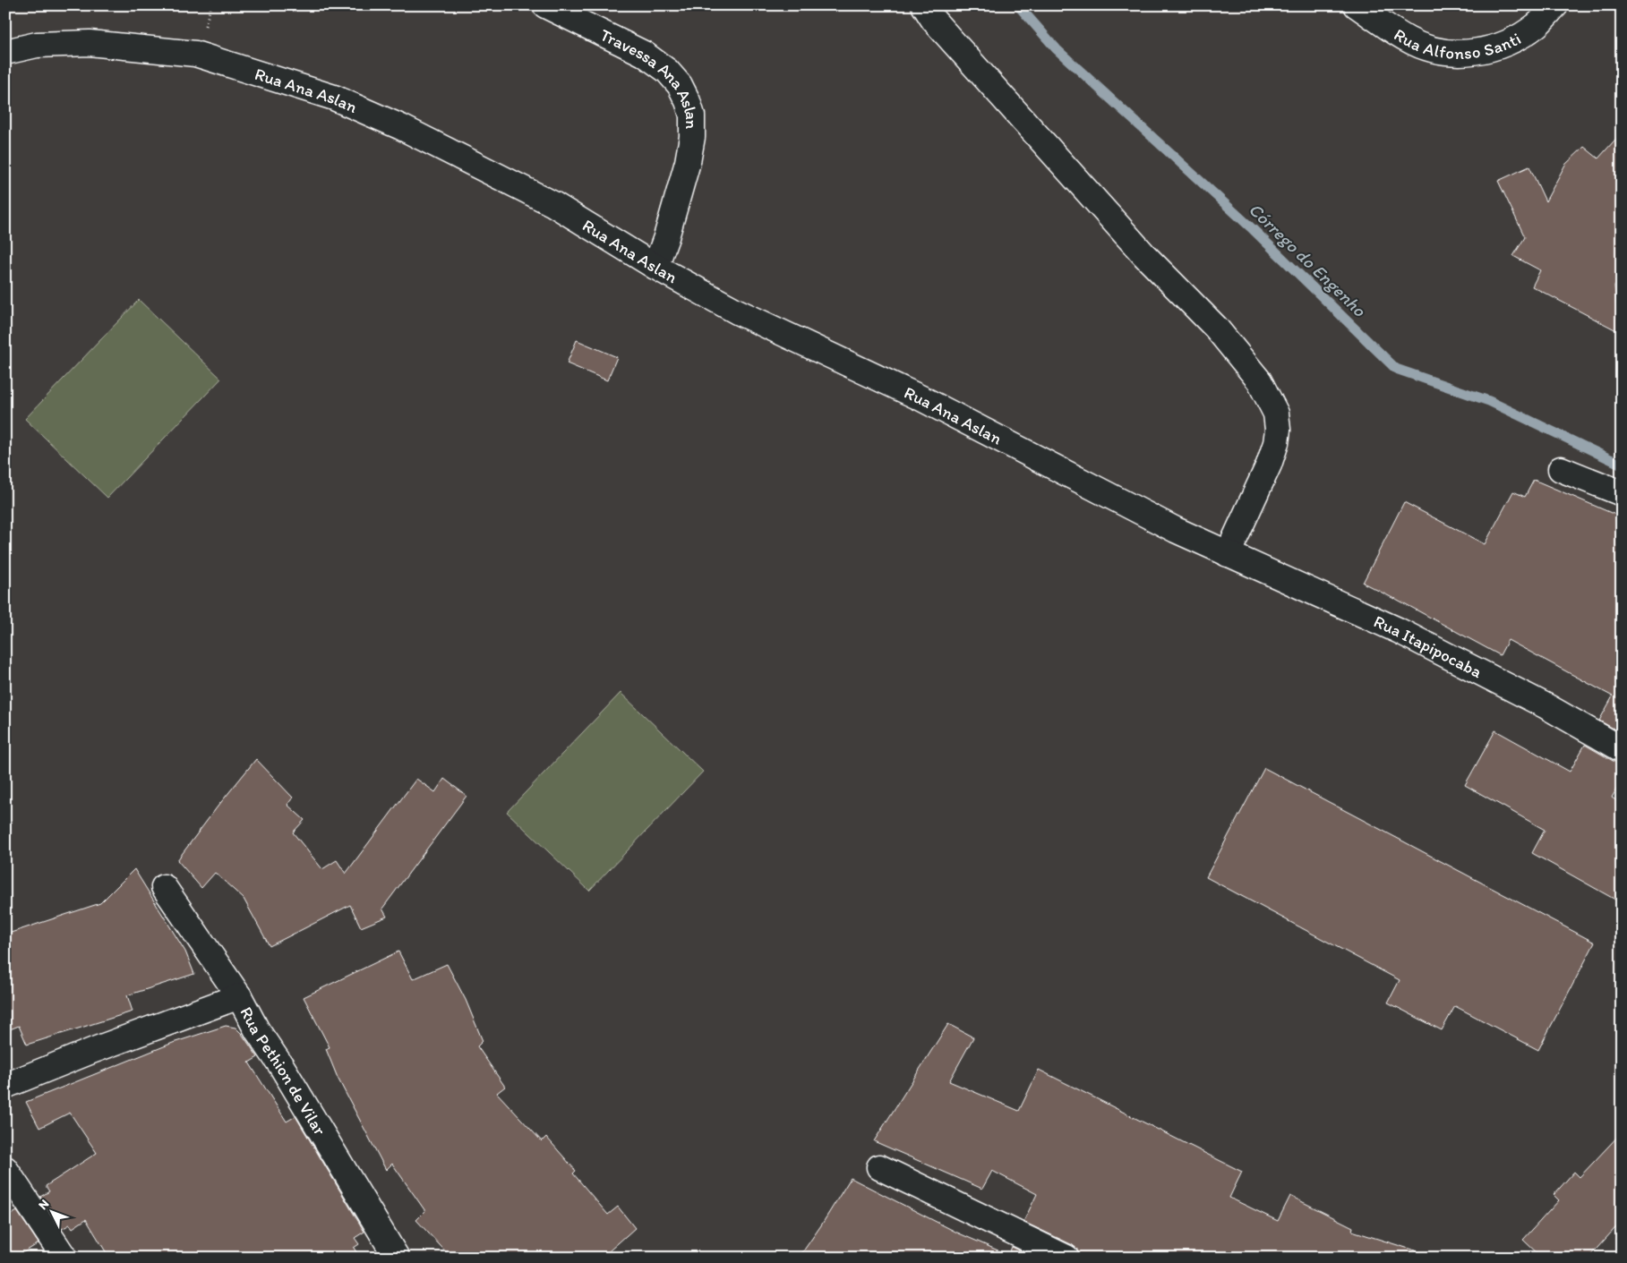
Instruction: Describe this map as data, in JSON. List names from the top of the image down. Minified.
{"streets":{"street":["Rua Alfonso Santi","Travessa Ana Aslan","Rua Ana Aslan","Rua Itapipocaba","Rua Pethion de Vilar"]},"crossings":[["Travessa Ana Aslan","Rua Ana Aslan"],["Rua Ana Aslan","Rua Itapipocaba"]],"water":["Córrego do Engenho"],"north":"top left"}
